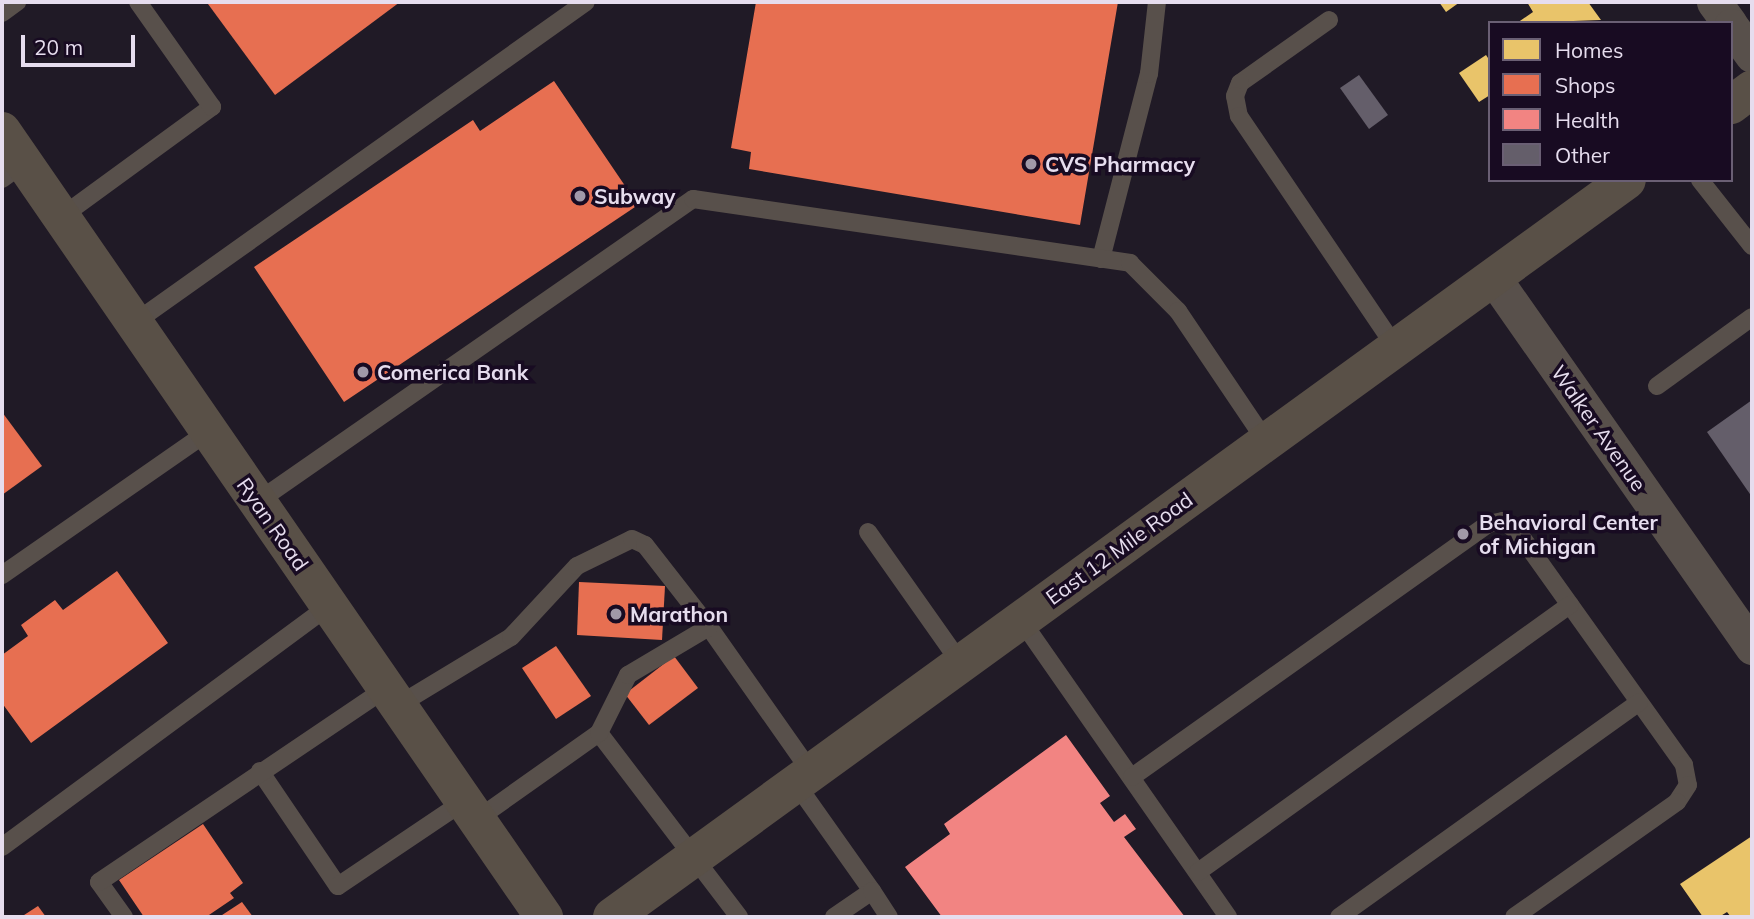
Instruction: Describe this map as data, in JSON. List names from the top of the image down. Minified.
{"streets":{"main road":["Ryan Road","East 12 Mile Road"],"street":["Walker Avenue"]},"crossings":[["Walker Avenue","East 12 Mile Road"]],"places":["CVS Pharmacy","Subway","Comerica Bank","Behavioral Center of Michigan","Marathon"],"legend":["Homes","Shops","Health","Other"],"scale_bar":"20 m"}
